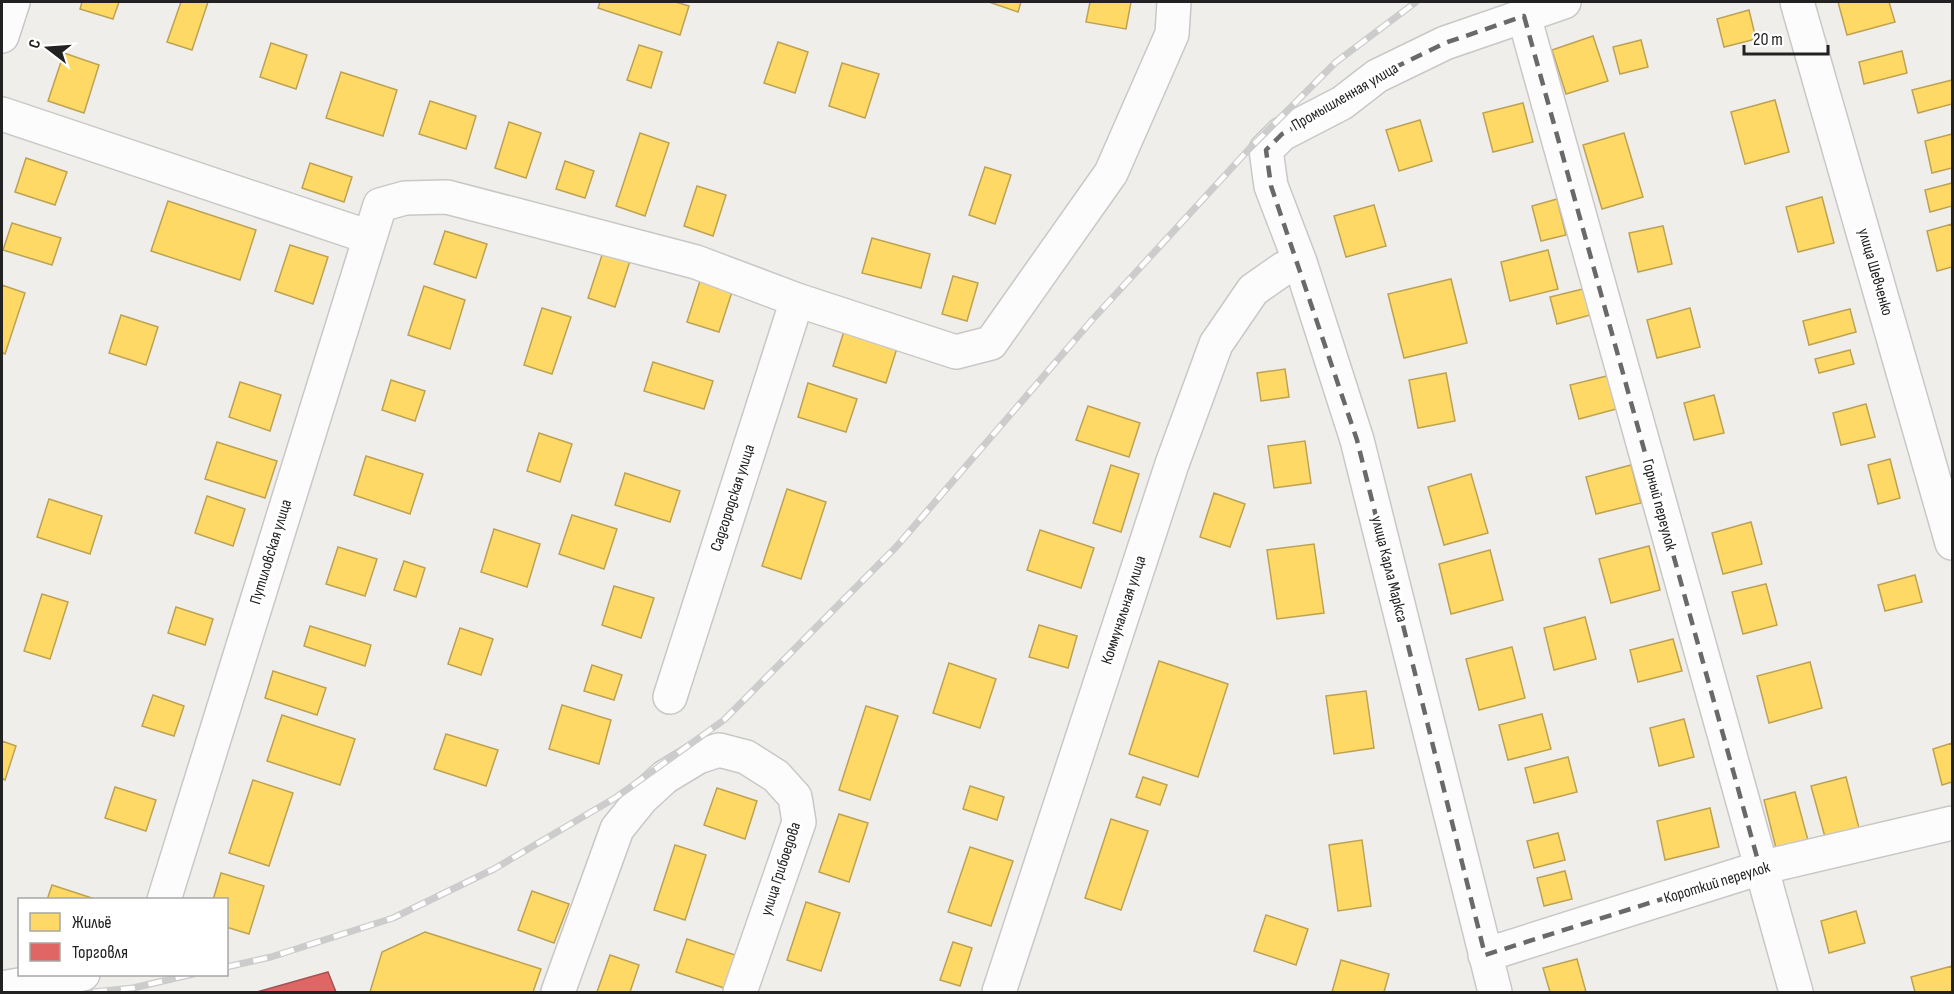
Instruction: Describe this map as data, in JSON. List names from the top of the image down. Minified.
{"streets":{"street":["Промышленная улица","улица Шевченко","Садгородская улица","Горный переулок","Путиловская улица","улица Карла Маркса","Коммунальная улица","улица Грибоедова","Короткий переулок"]},"crossings":[["Промышленная улица","Горный переулок"],["Промышленная улица","улица Карла Маркса"],["Садгородская улица","Путиловская улица"],["Горный переулок","Короткий переулок"],["улица Карла Маркса","Коммунальная улица"],["улица Карла Маркса","Короткий переулок"]],"legend":["Жильё","Торговля"],"scale_bar":"20 m","north":"left"}
